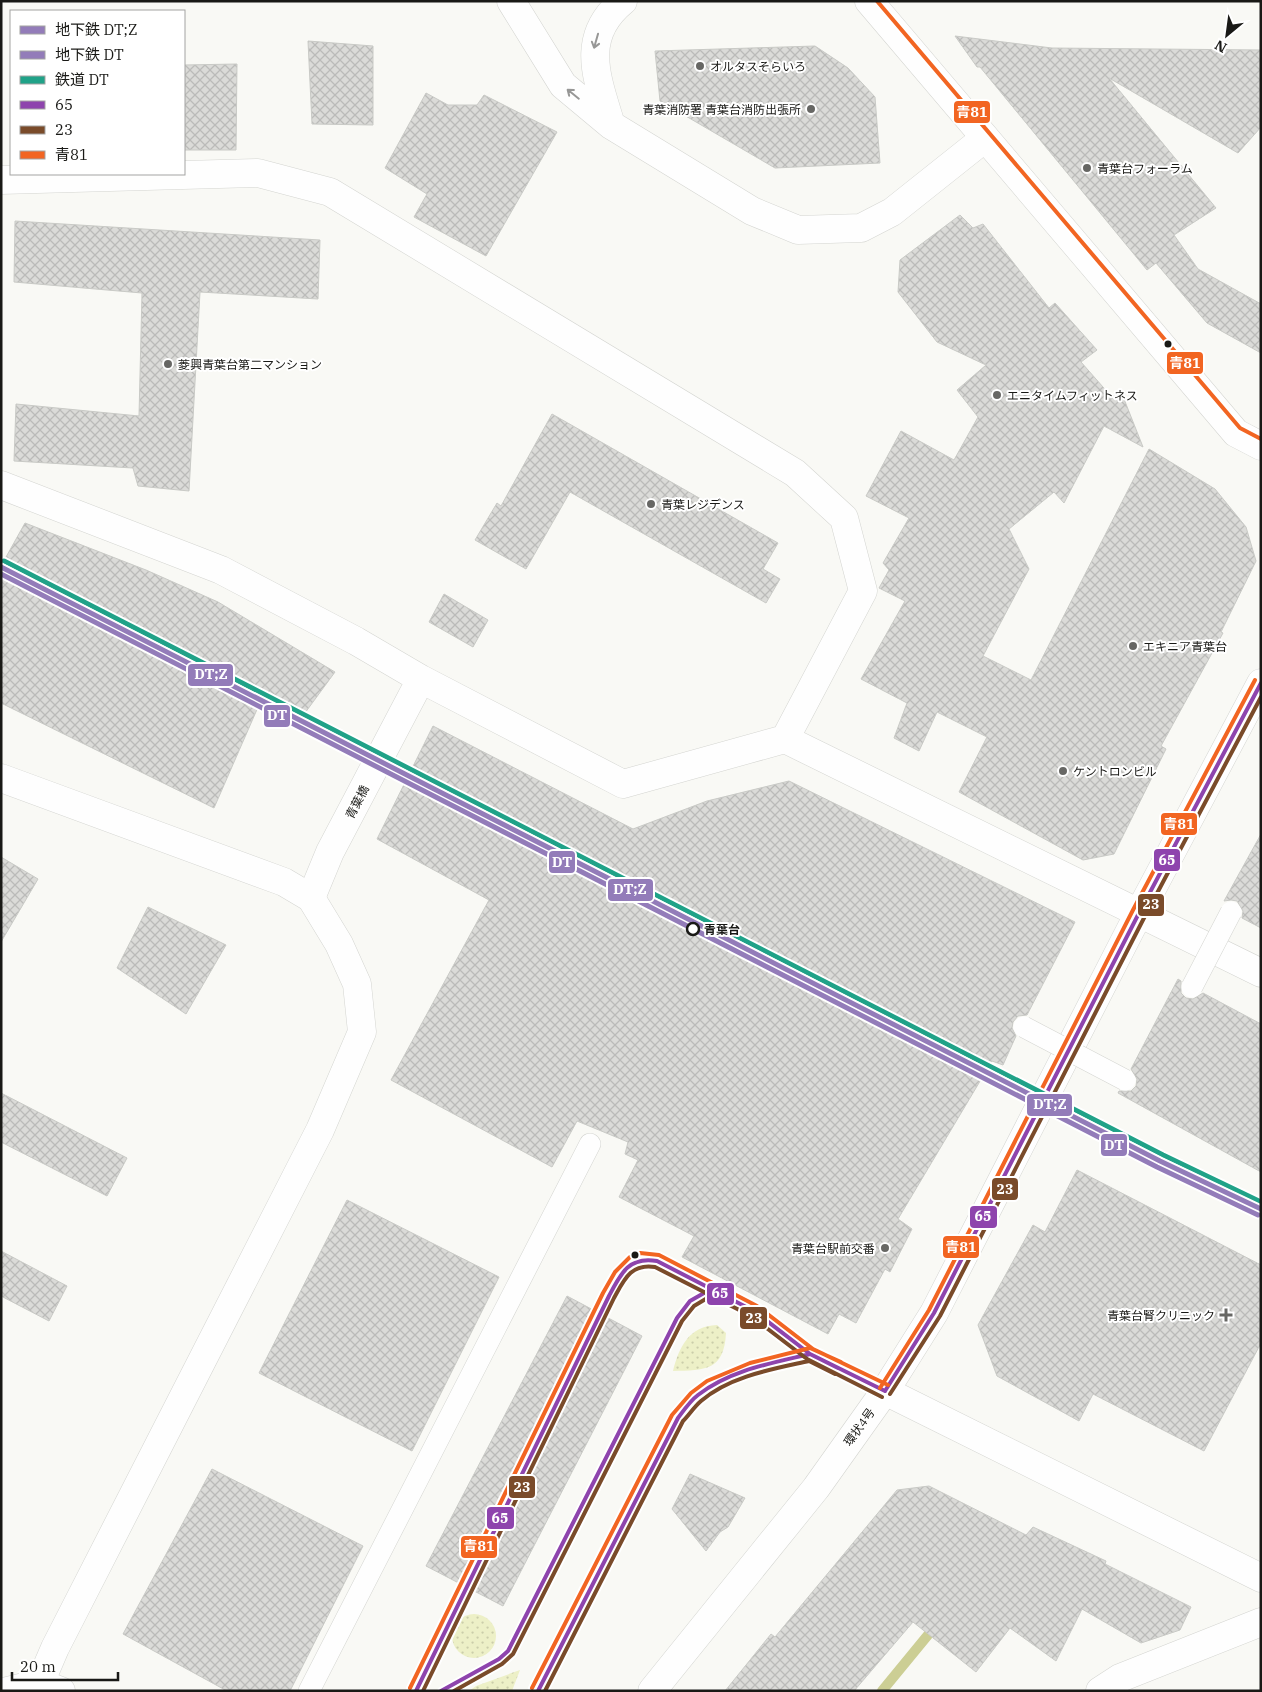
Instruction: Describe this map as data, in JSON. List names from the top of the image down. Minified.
{"streets":{"main road":["青葉橋","環状4号"]},"places":{"other":["オルタスそらいろ","青葉消防署 青葉台消防出張所","青葉台フォーラム","菱興青葉台第二マンション","エニタイムフィットネス","青葉レジデンス","エキニア青葉台","ケントロンビル","青葉台","青葉台駅前交番"],"health":["青葉台腎クリニック"]},"lines":["transit line 青81","rail line DT","metro line DT;Z","metro line DT","transit line 65","transit line 23"],"legend":["地下鉄 DT;Z","地下鉄 DT","鉄道 DT","65","23","青81"],"scale_bar":"20 m","north":"bottom left"}
